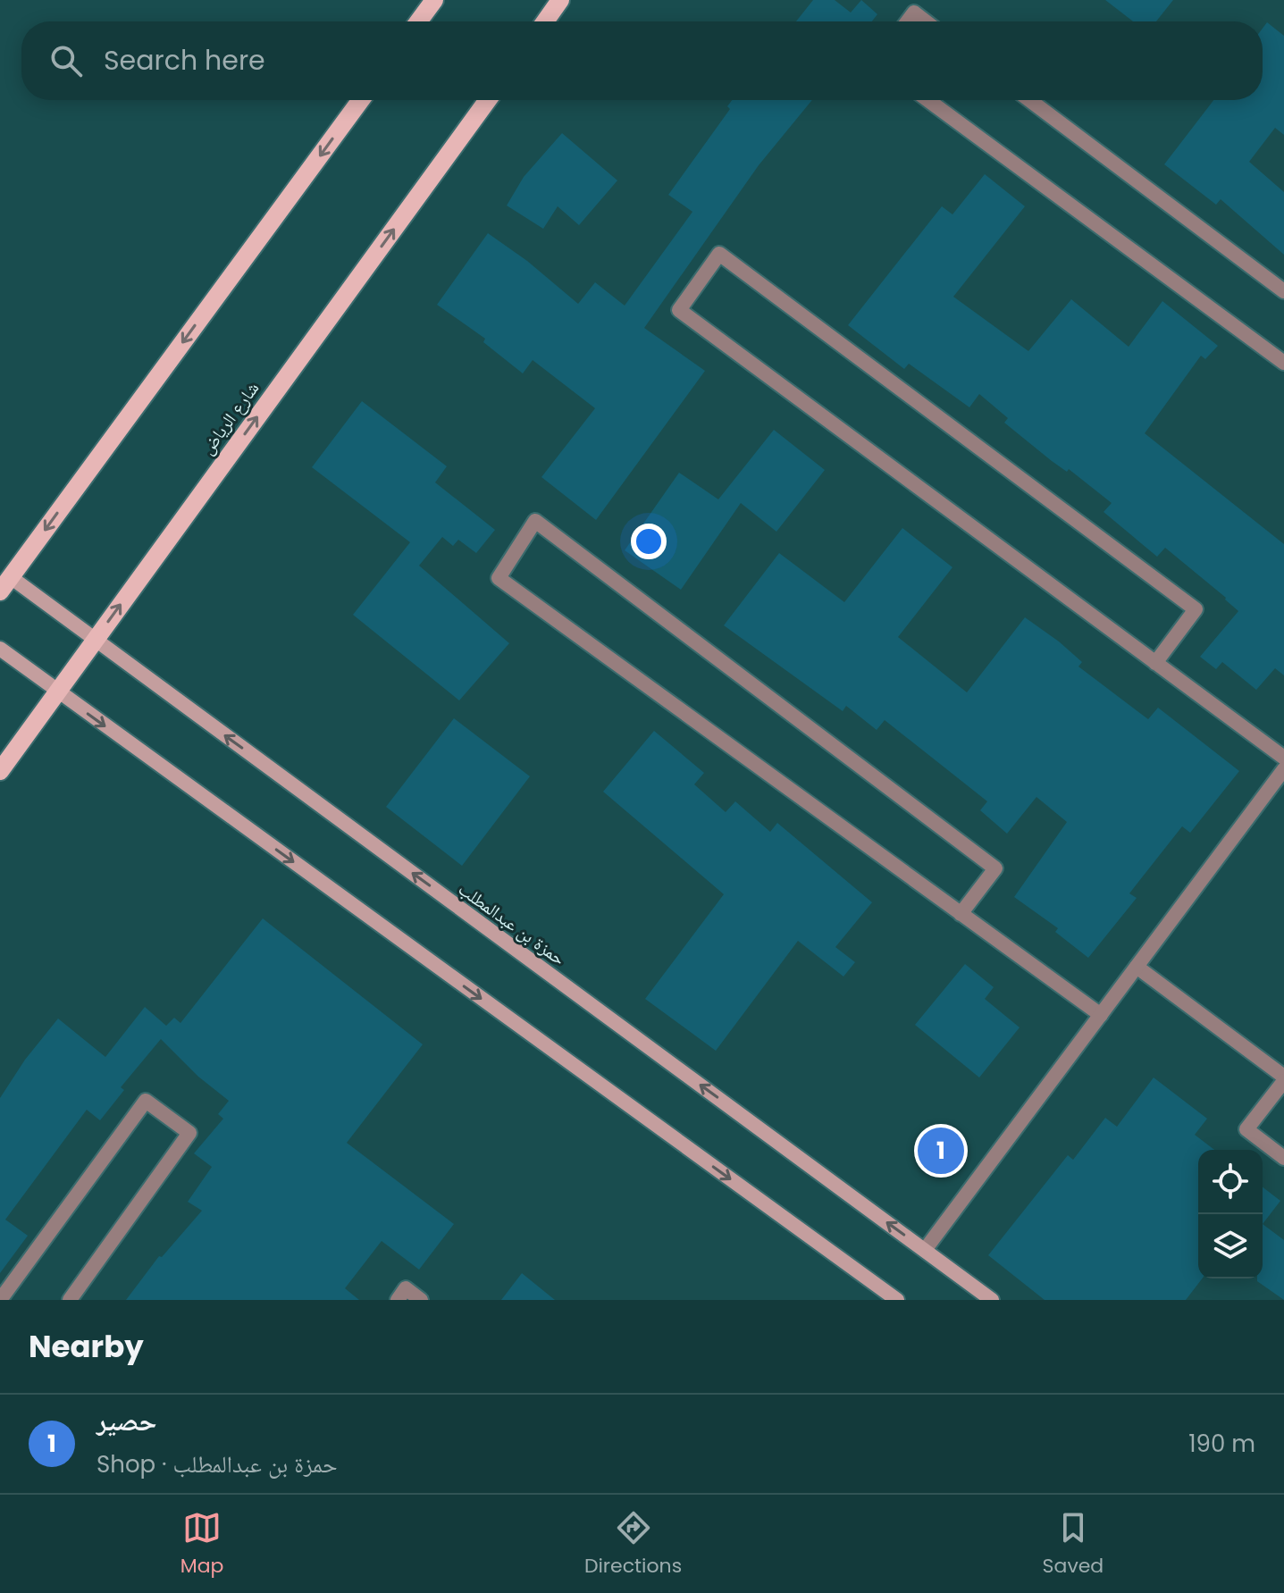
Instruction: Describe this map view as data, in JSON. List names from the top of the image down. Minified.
{"streets":{"main road":["شارع الرياض"],"street":["حمزة بن عبدالمطلب"]},"crossings":[["شارع الرياض","حمزة بن عبدالمطلب"]],"page":{"search":"Search here","pins":"1","heading":"Nearby","list":[{"mark":"1","name":"حصير","note":"Shop · حمزة بن عبدالمطلب","value":"190 m"}],"nav":["Map","Directions","Saved"]}}
